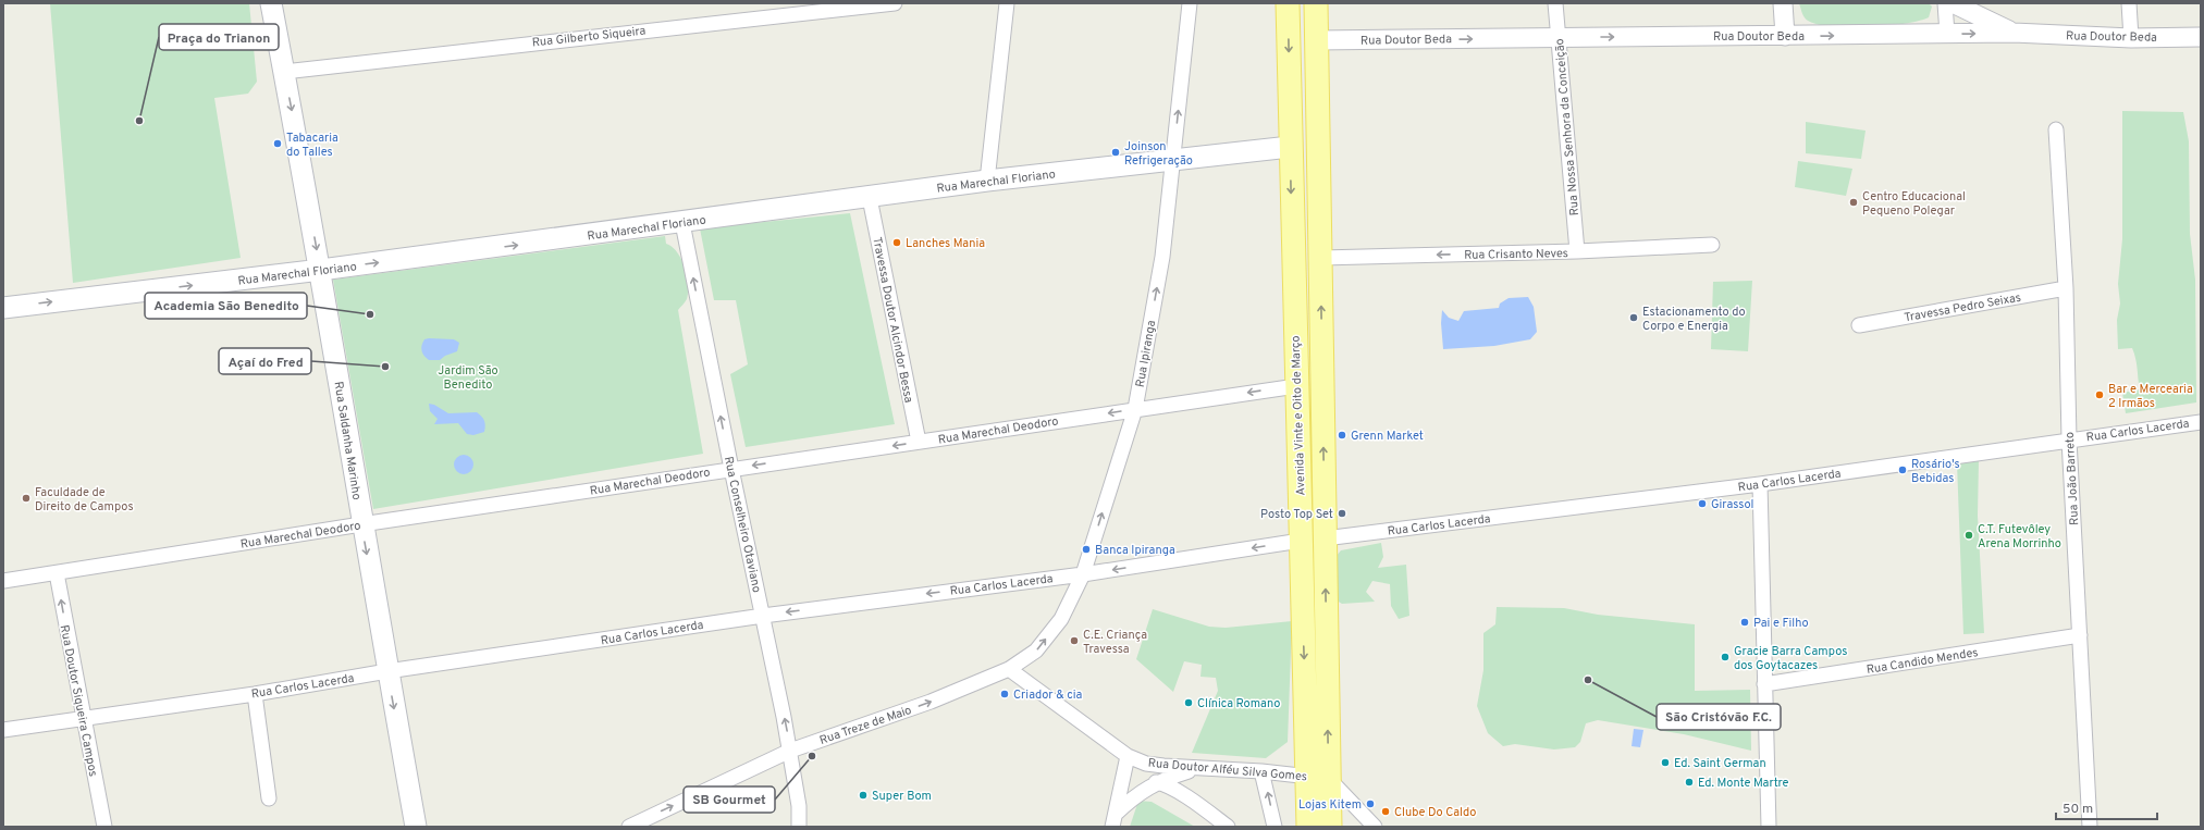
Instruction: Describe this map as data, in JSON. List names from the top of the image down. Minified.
{"streets":{"main road":["Rua Marechal Floriano","Avenida Vinte e Oito de Março","Rua Saldanha Marinho"],"street":["Rua Gilberto Siqueira","Rua Doutor Beda","Rua Nossa Senhora da Conceição","Rua Crisanto Neves","Travessa Pedro Seixas","Travessa Doutor Alcindor Bessa","Rua Ipiranga","Rua Marechal Deodoro","Rua Carlos Lacerda","Rua João Barreto","Rua Conselheiro Otaviano","Rua Candido Mendes","Rua Doutor Siqueira Campos","Rua Treze de Maio","Rua Doutor Alféu Silva Gomes"]},"crossings":[["Rua Gilberto Siqueira","Rua Saldanha Marinho"],["Rua Doutor Beda","Rua Nossa Senhora da Conceição"],["Rua Doutor Beda","Avenida Vinte e Oito de Março"],["Rua Nossa Senhora da Conceição","Rua Crisanto Neves"],["Rua Marechal Floriano","Travessa Doutor Alcindor Bessa"],["Rua Marechal Floriano","Rua Ipiranga"],["Rua Marechal Floriano","Avenida Vinte e Oito de Março"],["Rua Marechal Floriano","Rua Saldanha Marinho"],["Rua Marechal Floriano","Rua Conselheiro Otaviano"],["Rua Crisanto Neves","Avenida Vinte e Oito de Março"],["Travessa Pedro Seixas","Rua João Barreto"],["Travessa Doutor Alcindor Bessa","Rua Marechal Deodoro"],["Rua Ipiranga","Rua Marechal Deodoro"],["Rua Ipiranga","Rua Carlos Lacerda"],["Rua Ipiranga","Rua Treze de Maio"],["Rua Ipiranga","Rua Doutor Alféu Silva Gomes"],["Avenida Vinte e Oito de Março","Rua Marechal Deodoro"],["Avenida Vinte e Oito de Março","Rua Carlos Lacerda"],["Avenida Vinte e Oito de Março","Rua Doutor Alféu Silva Gomes"],["Rua Marechal Deodoro","Rua Saldanha Marinho"],["Rua Marechal Deodoro","Rua Conselheiro Otaviano"],["Rua Marechal Deodoro","Rua Doutor Siqueira Campos"],["Rua Carlos Lacerda","Rua Saldanha Marinho"],["Rua Carlos Lacerda","Rua João Barreto"],["Rua Carlos Lacerda","Rua Conselheiro Otaviano"],["Rua Carlos Lacerda","Rua Doutor Siqueira Campos"],["Rua João Barreto","Rua Candido Mendes"],["Rua Conselheiro Otaviano","Rua Treze de Maio"],["Rua Treze de Maio","Rua Doutor Alféu Silva Gomes"]],"one_way":["Rua Doutor Beda","Rua Marechal Floriano","Rua Crisanto Neves","Rua Ipiranga","Rua Marechal Deodoro","Rua Saldanha Marinho","Rua Conselheiro Otaviano","Rua Doutor Siqueira Campos","Rua Treze de Maio"],"parks":["Jardim São Benedito"],"places":["Praça do Trianon","Tabacaria do Talles","Joinson Refrigeração","Centro Educacional Pequeno Polegar","Lanches Mania","Academia São Benedito","Estacionamento do Corpo e Energia","Açaí do Fred","Bar e Mercearia 2 Irmãos","Grenn Market","Rosário's Bebidas","Faculdade de Direito de Campos","Girassol","Posto Top Set","C.T. Futevôley Arena Morrinho","Banca Ipiranga","Pai e Filho","C.E. Criança Travessa","Gracie Barra Campos dos Goytacazes","São Cristóvão F.C.","Criador & cia","Clínica Romano","SB Gourmet","Ed. Saint German","Ed. Monte Martre","Super Bom","Lojas Kitem","Clube Do Caldo"],"scale_bar":"50 m"}
